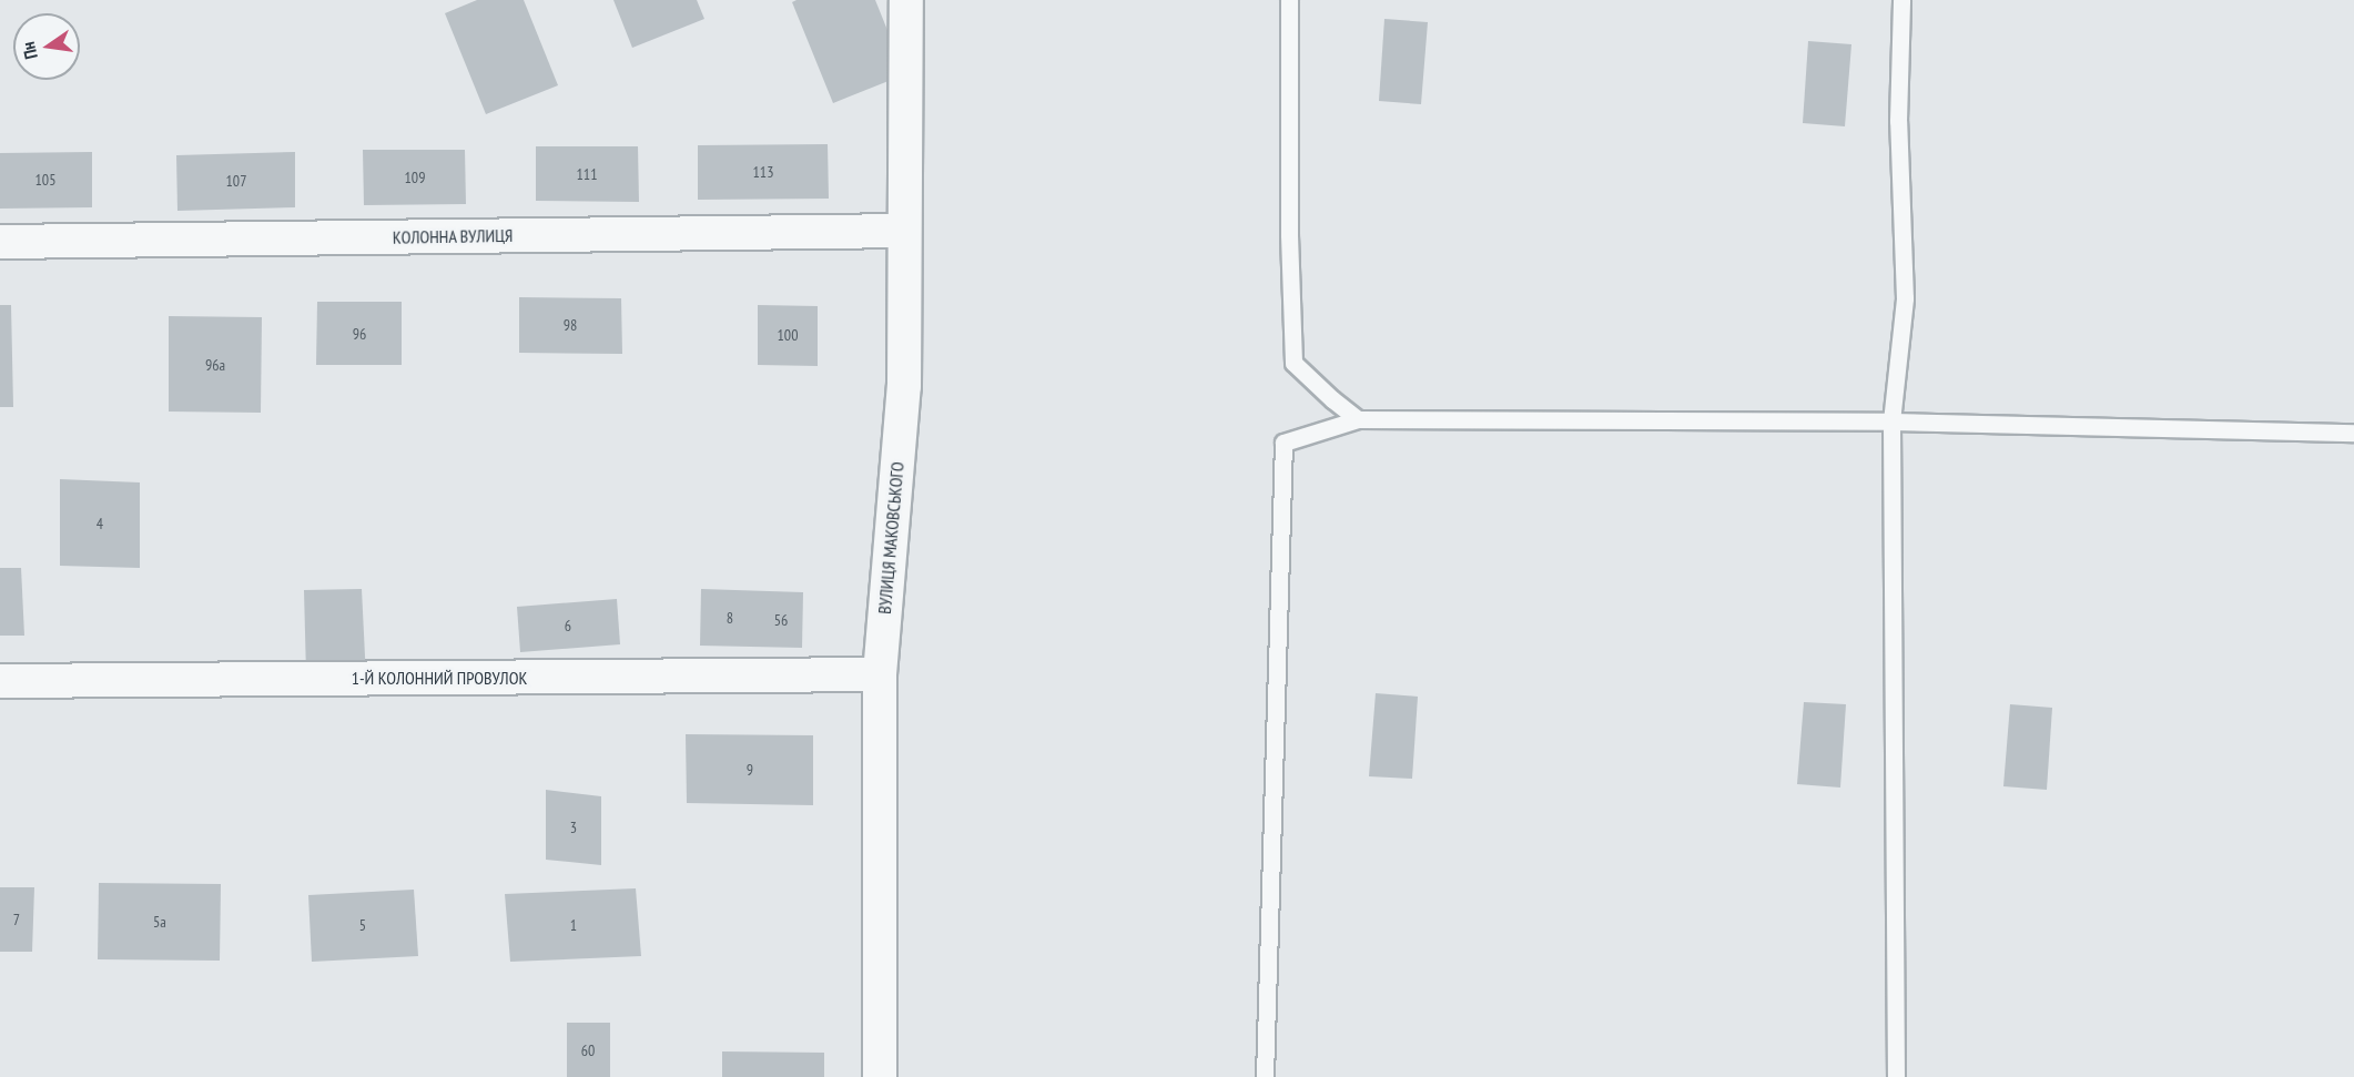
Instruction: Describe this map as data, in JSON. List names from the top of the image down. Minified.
{"streets":{"street":["КОЛОННА ВУЛИЦЯ","ВУЛИЦЯ МАКОВСЬКОГО","1-Й КОЛОННИЙ ПРОВУЛОК"]},"crossings":[["КОЛОННА ВУЛИЦЯ","ВУЛИЦЯ МАКОВСЬКОГО"],["ВУЛИЦЯ МАКОВСЬКОГО","1-Й КОЛОННИЙ ПРОВУЛОК"]],"house_numbers":["113","111","109","105","107","98","96","100","96а","4","8","56","6","9","3","7","5а","5","1","60"],"north":"left"}
